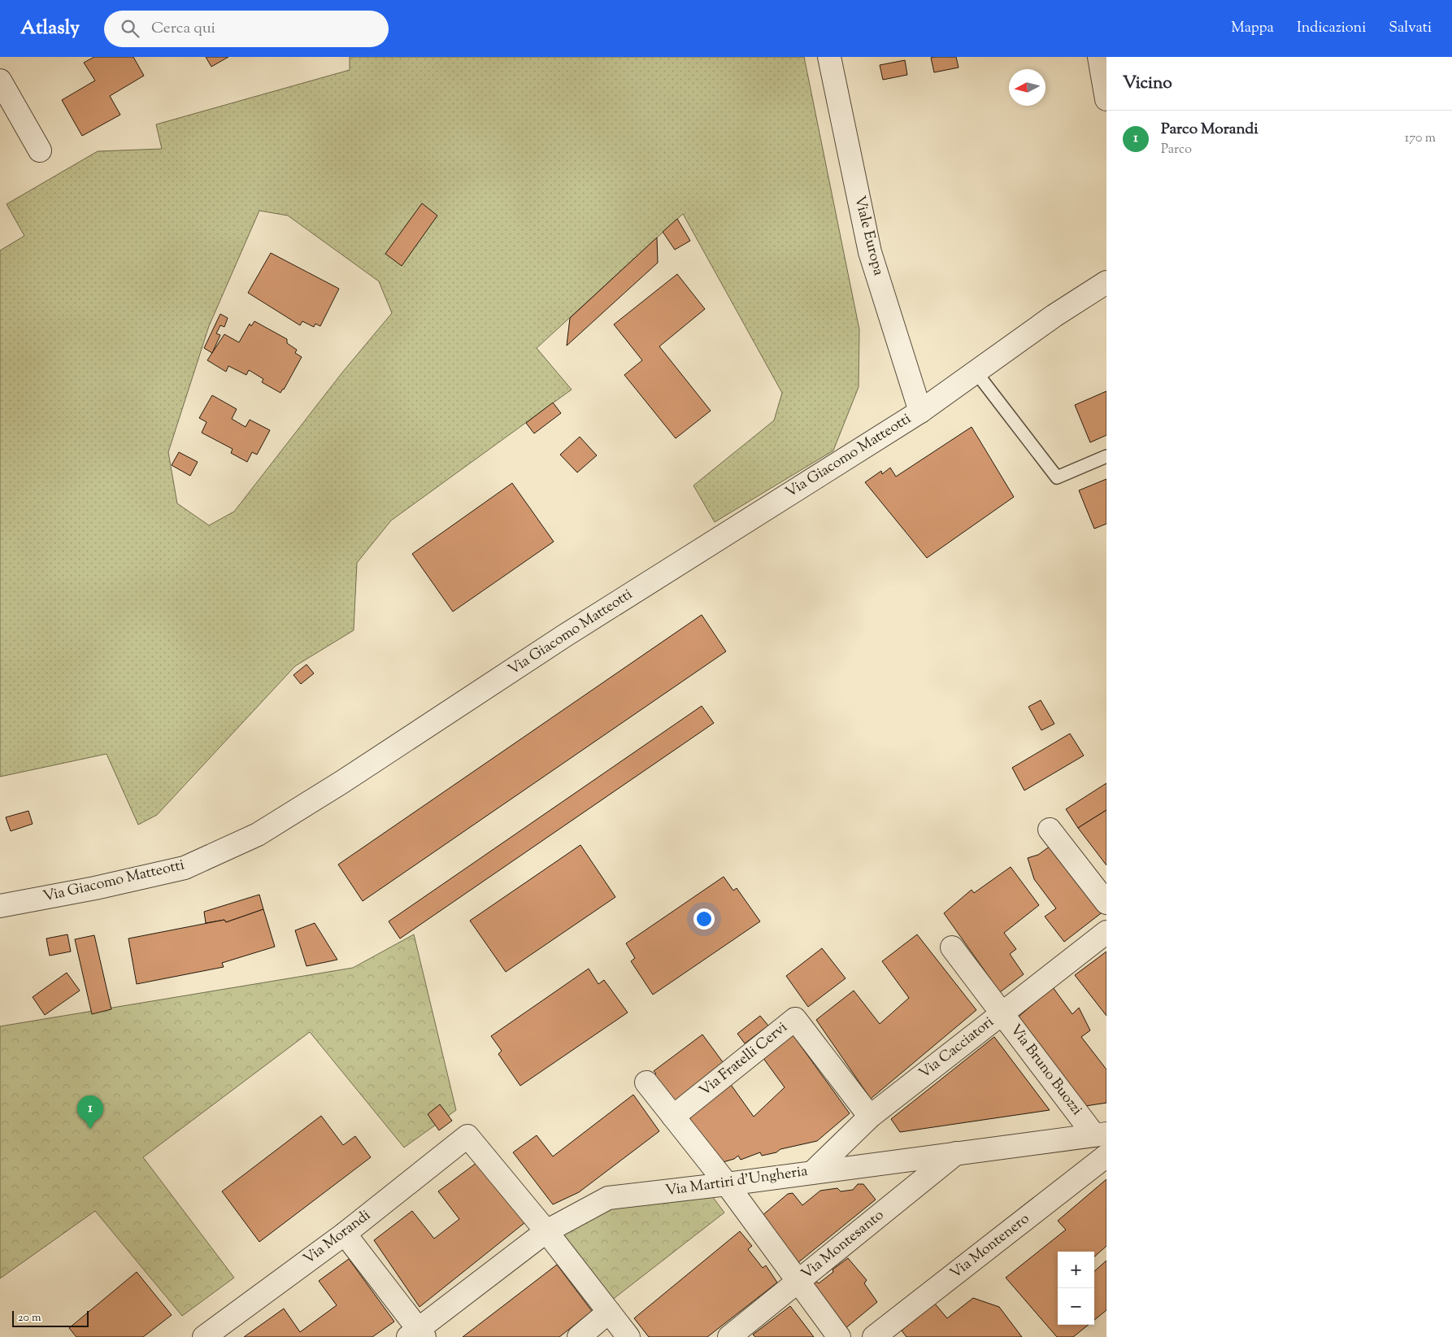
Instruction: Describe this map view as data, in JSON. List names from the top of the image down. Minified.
{"streets":{"street":["Viale Europa","Via Giacomo Matteotti","Via Cacciatori","Via Fratelli Cervi","Via Bruno Buozzi","Via Martiri d'Ungheria","Via Morandi","Via Montesanto","Via Montenero"]},"crossings":[["Viale Europa","Via Giacomo Matteotti"],["Via Cacciatori","Via Fratelli Cervi"],["Via Cacciatori","Via Bruno Buozzi"],["Via Cacciatori","Via Martiri d'Ungheria"],["Via Bruno Buozzi","Via Martiri d'Ungheria"],["Via Martiri d'Ungheria","Via Morandi"],["Via Martiri d'Ungheria","Via Montesanto"]],"scale_bar":"20 m","north":"left","page":{"header":"Atlasly","search":"Cerca qui","nav":["Mappa","Indicazioni","Salvati"],"heading":"Vicino","list":[{"mark":"1","name":"Parco Morandi","note":"Parco","value":"170 m"}],"pins":"1","map_buttons":["+","−"],"scale":"20 m"}}
